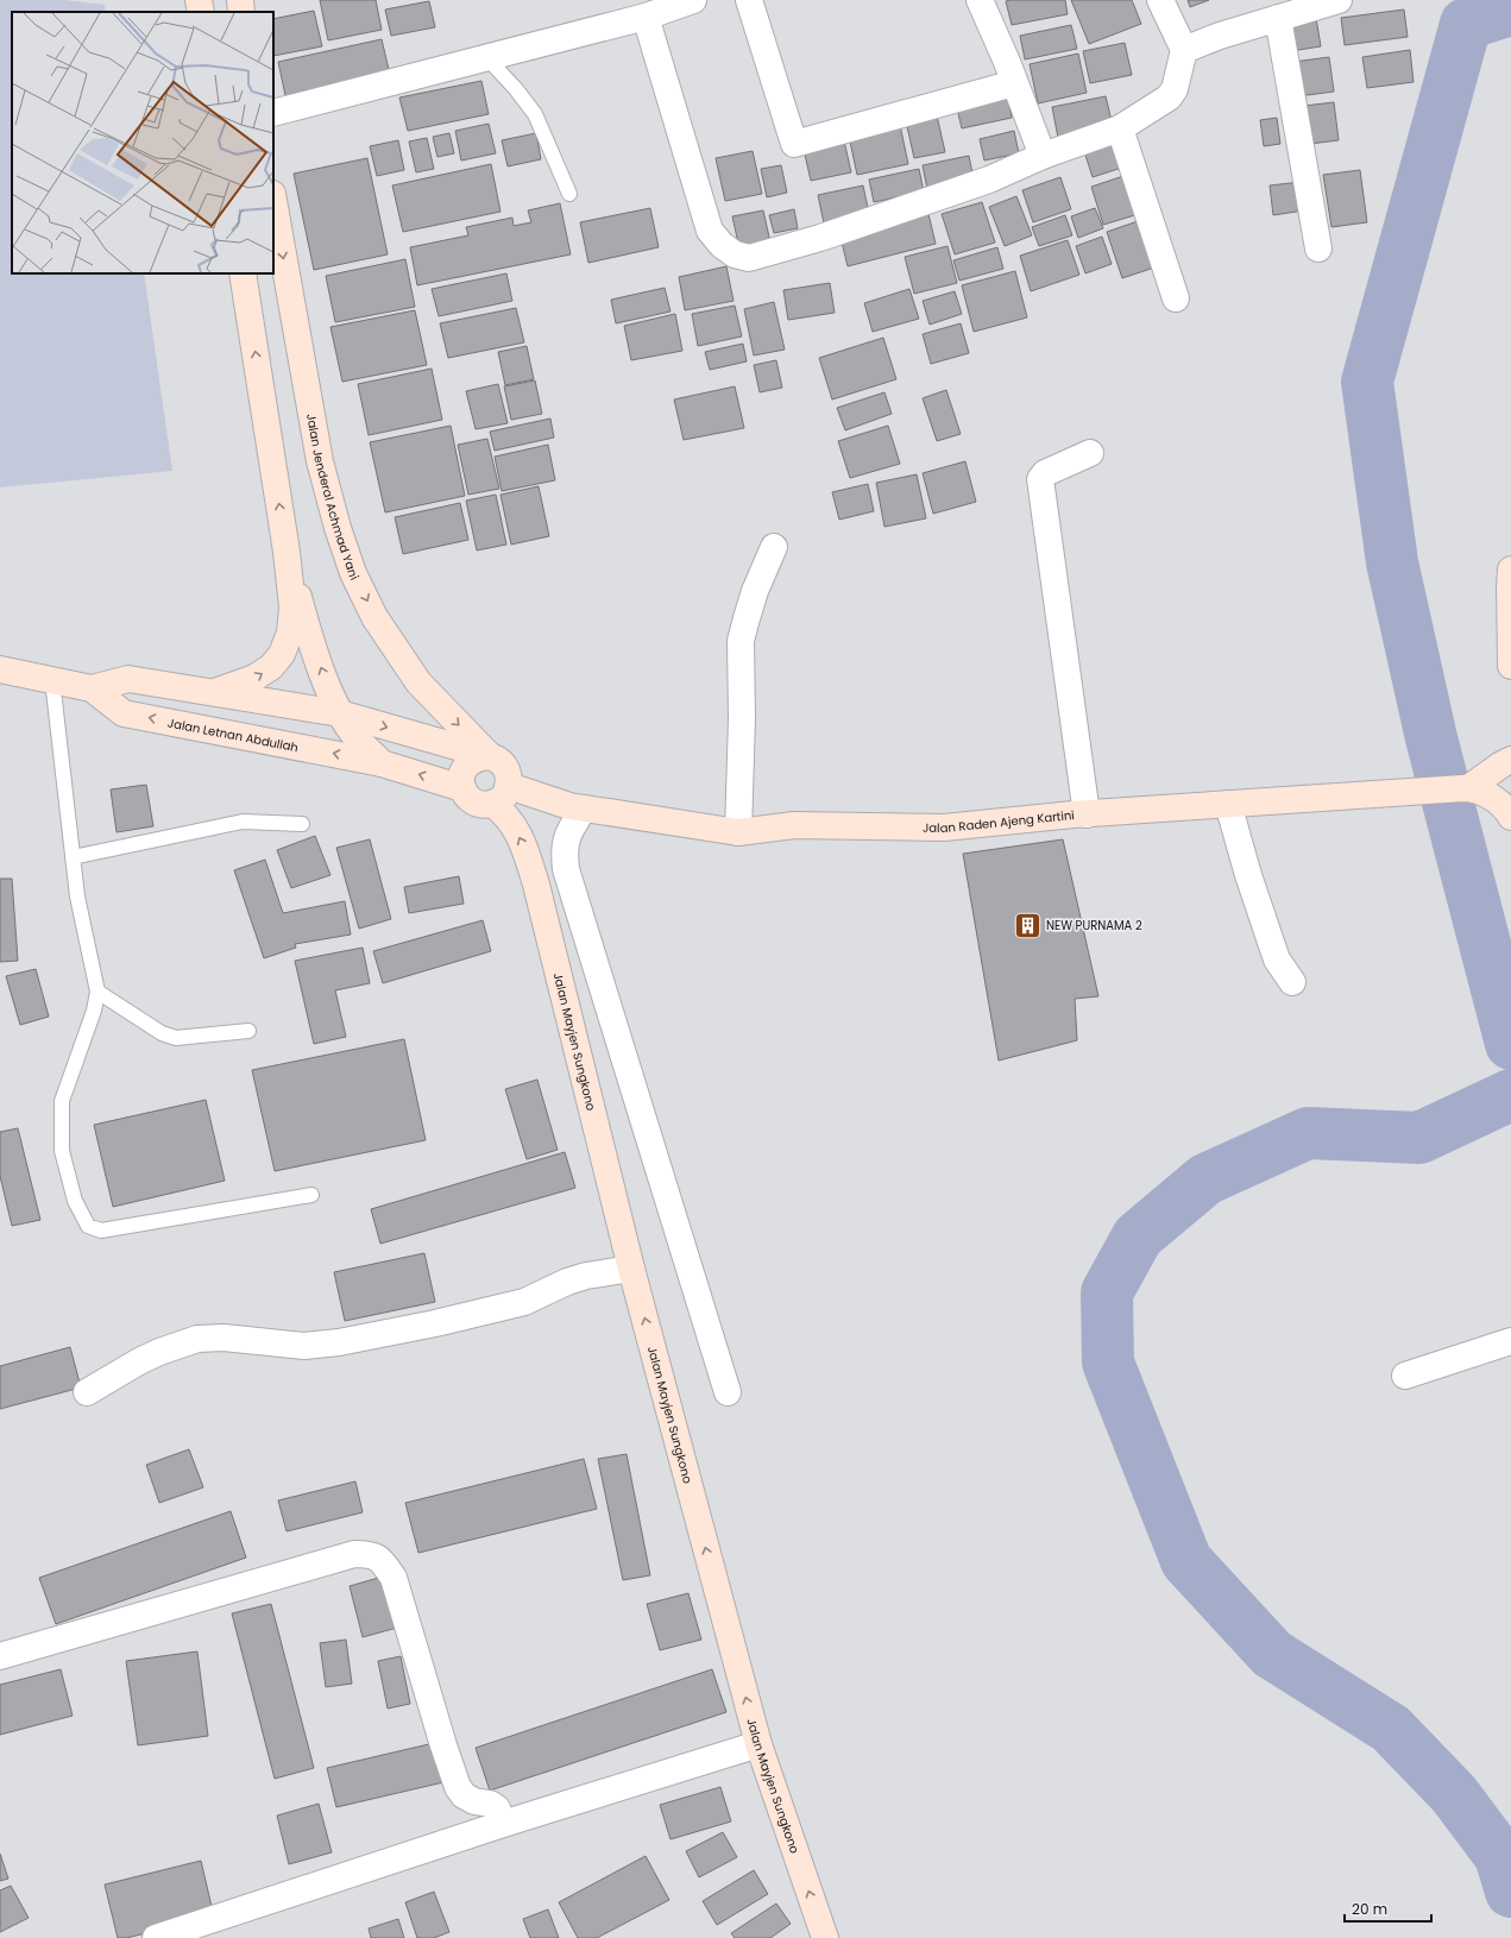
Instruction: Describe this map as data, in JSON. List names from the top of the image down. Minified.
{"streets":{"street":["Jalan Jenderal Achmad Yani","Jalan Letnan Abdullah","Jalan Raden Ajeng Kartini","Jalan Mayjen Sungkono"]},"crossings":[["Jalan Jenderal Achmad Yani","Jalan Letnan Abdullah"],["Jalan Jenderal Achmad Yani","Jalan Raden Ajeng Kartini"],["Jalan Jenderal Achmad Yani","Jalan Mayjen Sungkono"],["Jalan Letnan Abdullah","Jalan Raden Ajeng Kartini"],["Jalan Letnan Abdullah","Jalan Mayjen Sungkono"],["Jalan Raden Ajeng Kartini","Jalan Mayjen Sungkono"]],"places":{"building":["NEW PURNAMA 2"]},"scale_bar":"20 m"}
